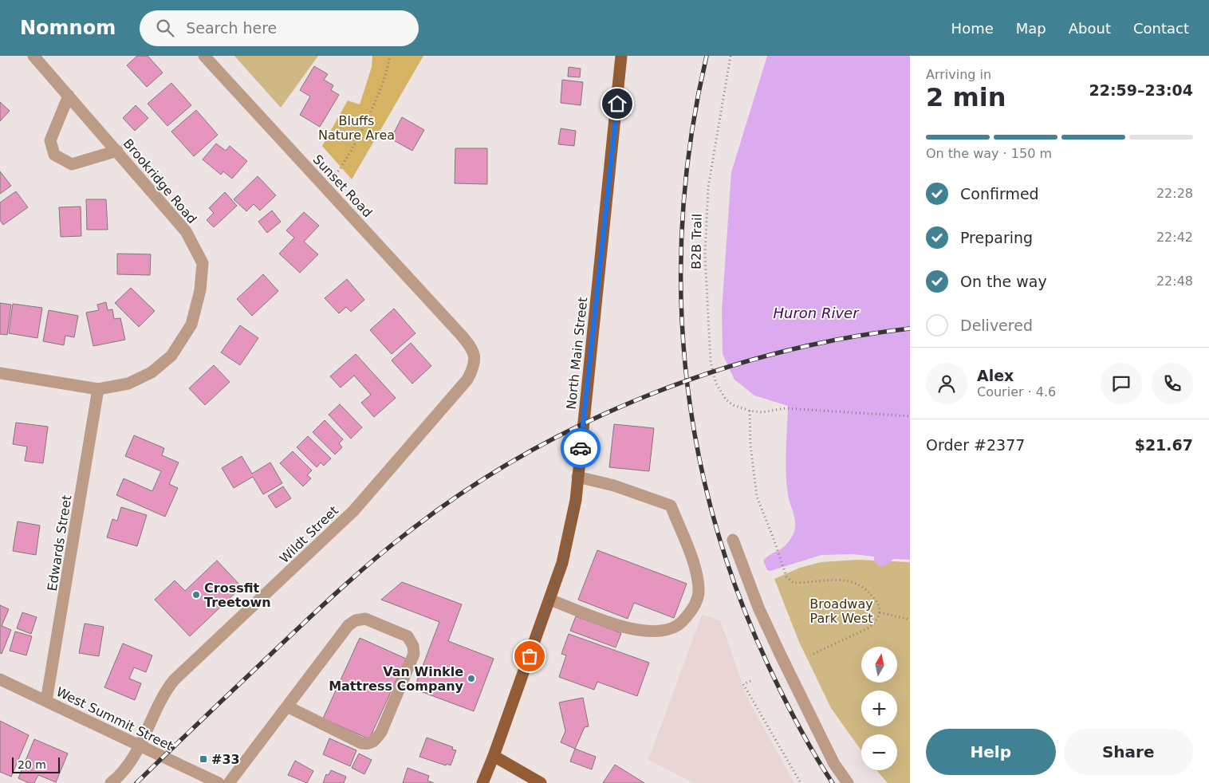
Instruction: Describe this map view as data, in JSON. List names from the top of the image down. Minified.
{"streets":{"main road":["North Main Street"],"street":["Brookridge Road","Sunset Road","Wildt Street","Edwards Street","West Summit Street"],"path":["B2B Trail"]},"crossings":[["Brookridge Road","Edwards Street"],["Sunset Road","Wildt Street"],["Wildt Street","West Summit Street"],["Edwards Street","West Summit Street"]],"water":["Huron River"],"parks":["Bluffs Nature Area","Broadway Park West"],"places":{"other":["Crossfit Treetown","Van Winkle Mattress Company"],"transit":["#33"]},"scale_bar":"20 m","north":"top","page":{"header":"Nomnom","search":"Search here","nav":["Home","Map","About","Contact"],"heading":["2 min","Arriving in","22:59–23:04"],"panel":["Alex","Courier · 4.6","Order #2377","$21.67"],"bar":"On the way · 150 m","list":[["Confirmed","22:28"],["Preparing","22:42"],["On the way","22:48"],"Delivered"],"map_buttons":["+","−"],"buttons":["Help","Share"],"scale":"20 m"}}
